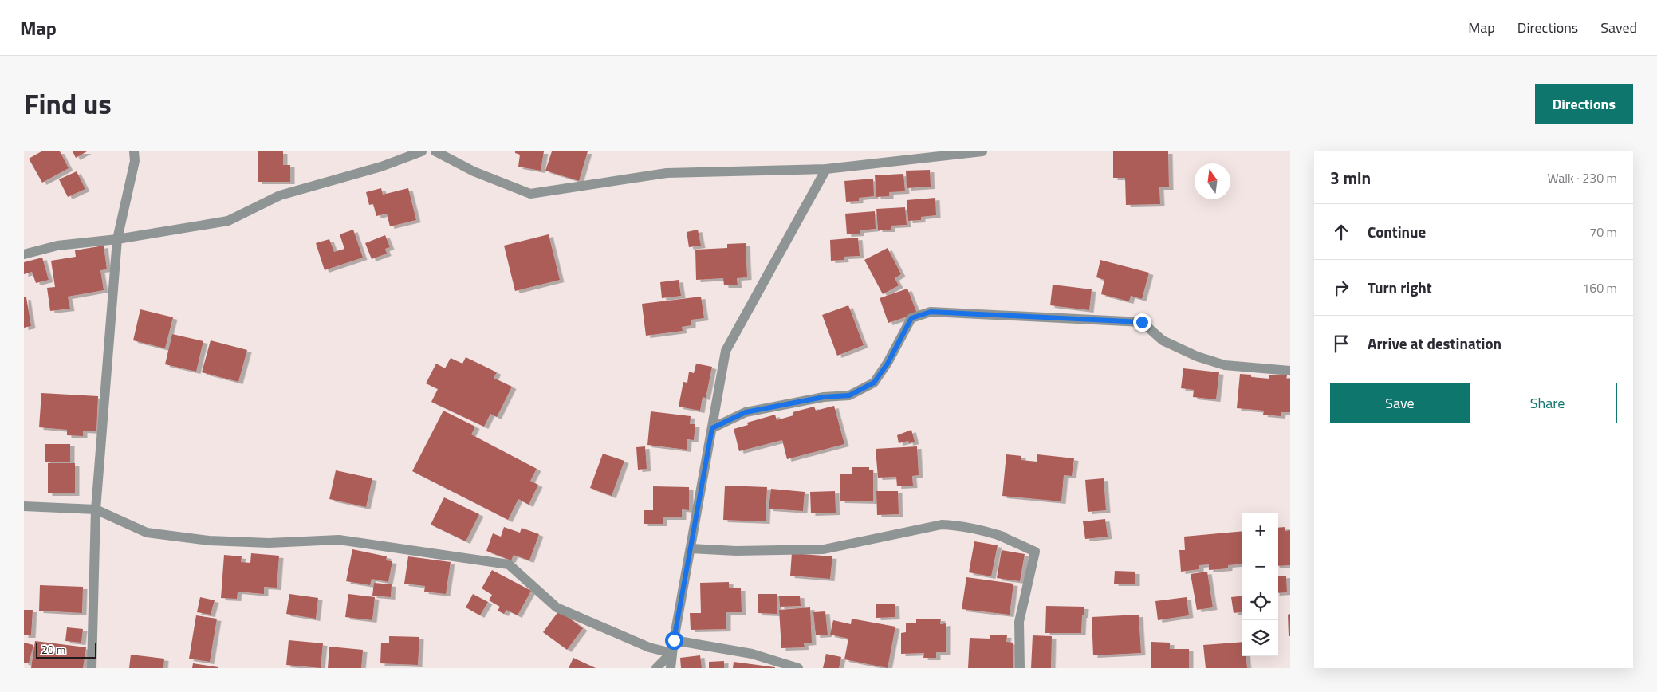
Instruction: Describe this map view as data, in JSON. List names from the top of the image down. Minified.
{"scale_bar":"20 m","north":"top","page":{"header":"Map","nav":["Map","Directions","Saved"],"title":"Find us","buttons":["Directions",["Save","Share"]],"heading":["3 min","Walk · 230 m"],"list":[["Continue","70 m"],["Turn right","160 m"],"Arrive at destination"],"map_buttons":["+","−"],"scale":"20 m"}}
